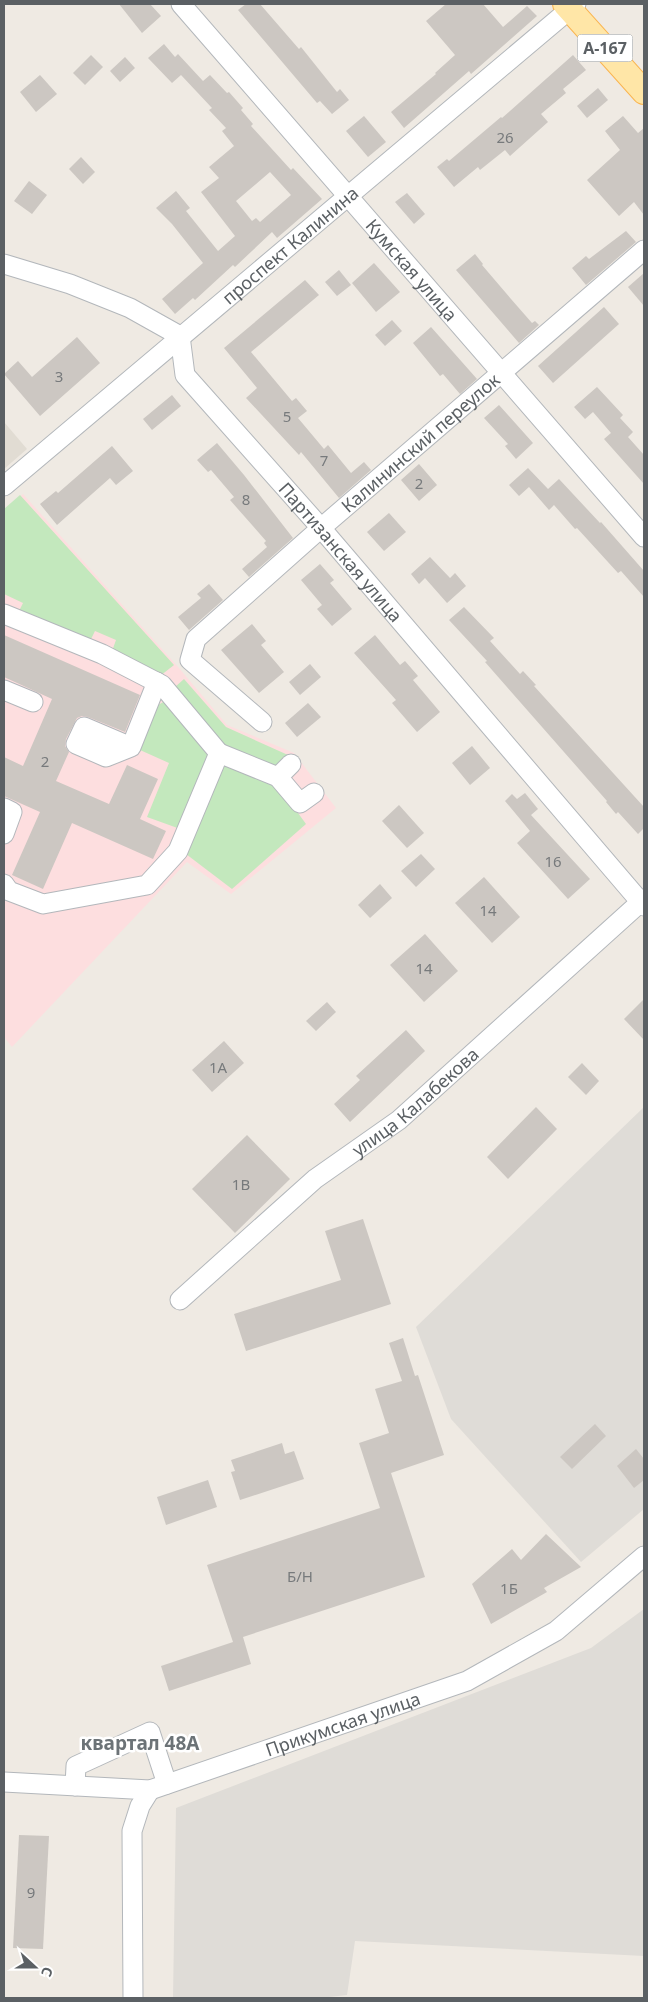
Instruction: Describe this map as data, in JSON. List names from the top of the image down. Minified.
{"streets":{"main road":["А-167"],"street":["проспект Калинина","Кумская улица","Калининский переулок","Партизанская улица","улица Калабекова","Прикумская улица"]},"crossings":[["А-167","проспект Калинина"],["проспект Калинина","Кумская улица"],["проспект Калинина","Партизанская улица"],["Кумская улица","Калининский переулок"],["Калининский переулок","Партизанская улица"],["Партизанская улица","улица Калабекова"]],"districts":["квартал 48А"],"house_numbers":["26","3","5","7","2","8","2","16","14","14","1А","1В","Б/Н","1Б","9"],"north":"right"}
